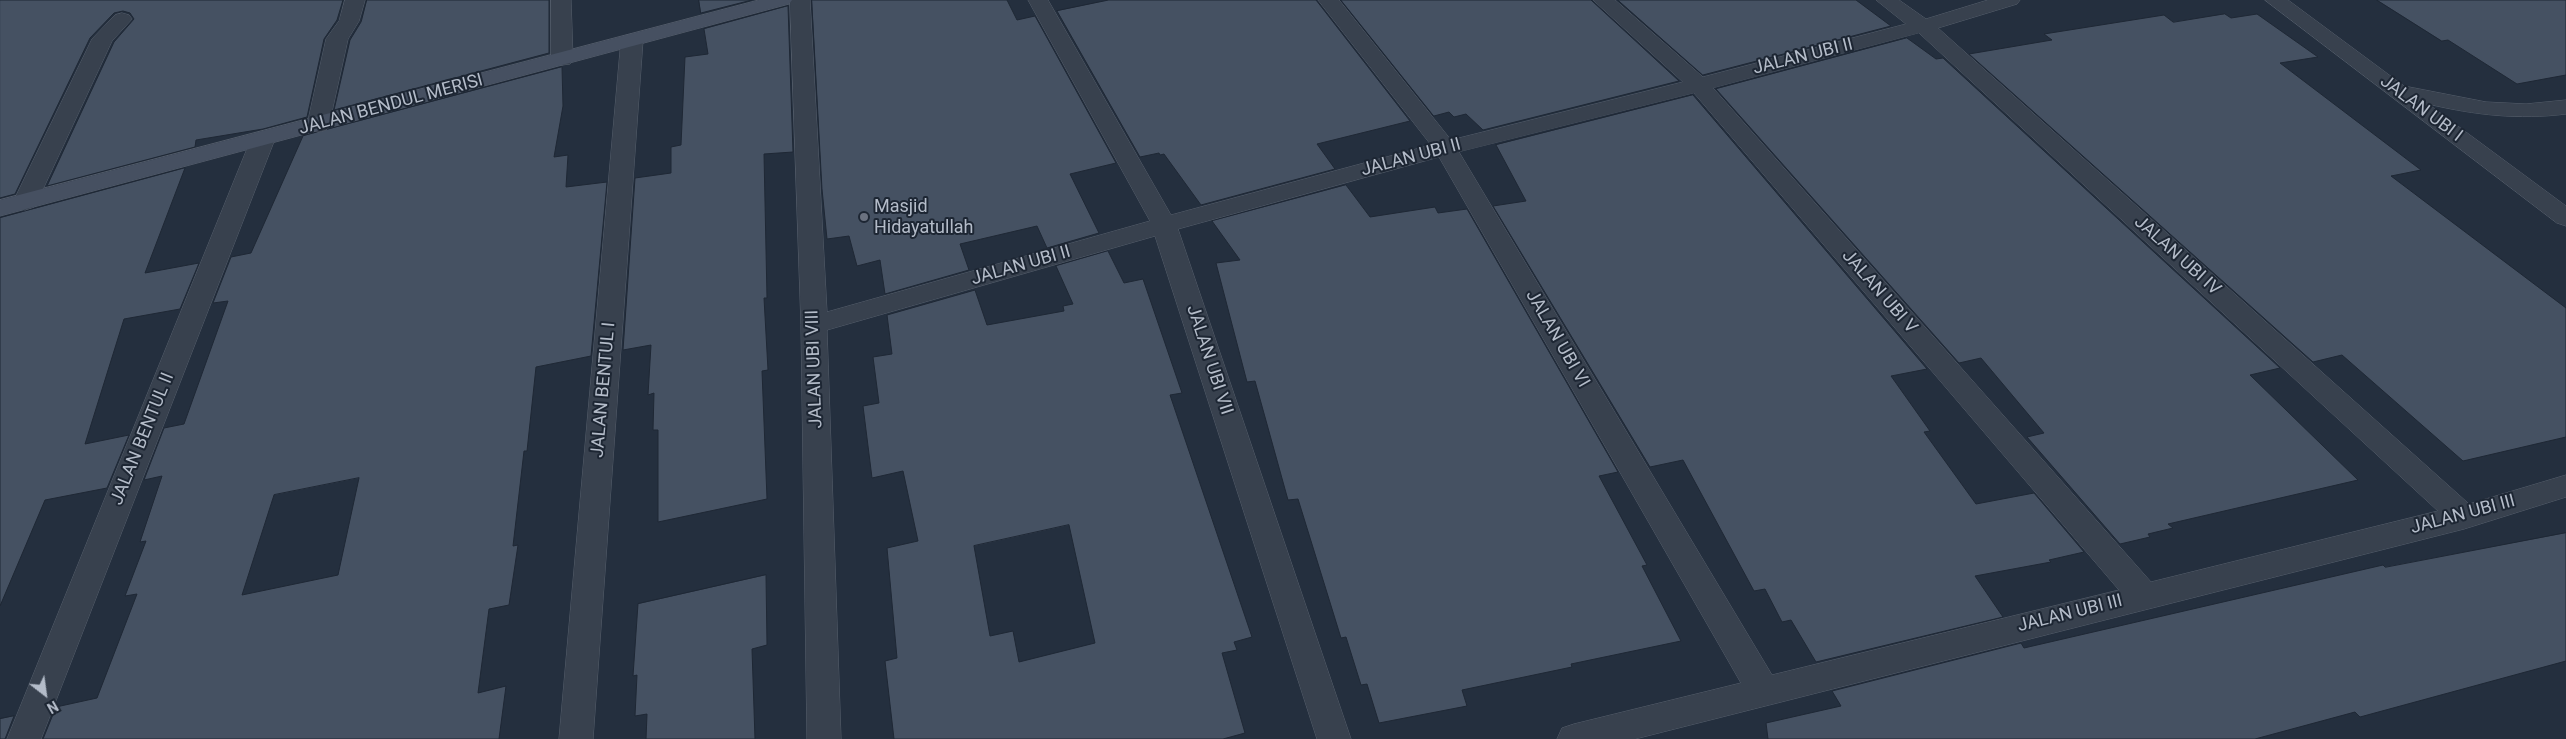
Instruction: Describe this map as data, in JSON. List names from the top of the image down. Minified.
{"streets":{"street":["JALAN UBI II","JALAN BENDUL MERISI","JALAN UBI I","JALAN UBI IV","JALAN UBI V","JALAN UBI VI","JALAN UBI VII","JALAN UBI VIII","JALAN BENTUL I","JALAN BENTUL II","JALAN UBI III"]},"crossings":[["JALAN UBI II","JALAN UBI IV"],["JALAN UBI II","JALAN UBI V"],["JALAN UBI II","JALAN UBI VI"],["JALAN UBI II","JALAN UBI VII"],["JALAN UBI II","JALAN UBI VIII"],["JALAN BENDUL MERISI","JALAN BENTUL I"],["JALAN BENDUL MERISI","JALAN BENTUL II"],["JALAN UBI IV","JALAN UBI III"],["JALAN UBI V","JALAN UBI III"],["JALAN UBI VI","JALAN UBI III"]],"places":["Masjid Hidayatullah"],"north":"bottom right"}
